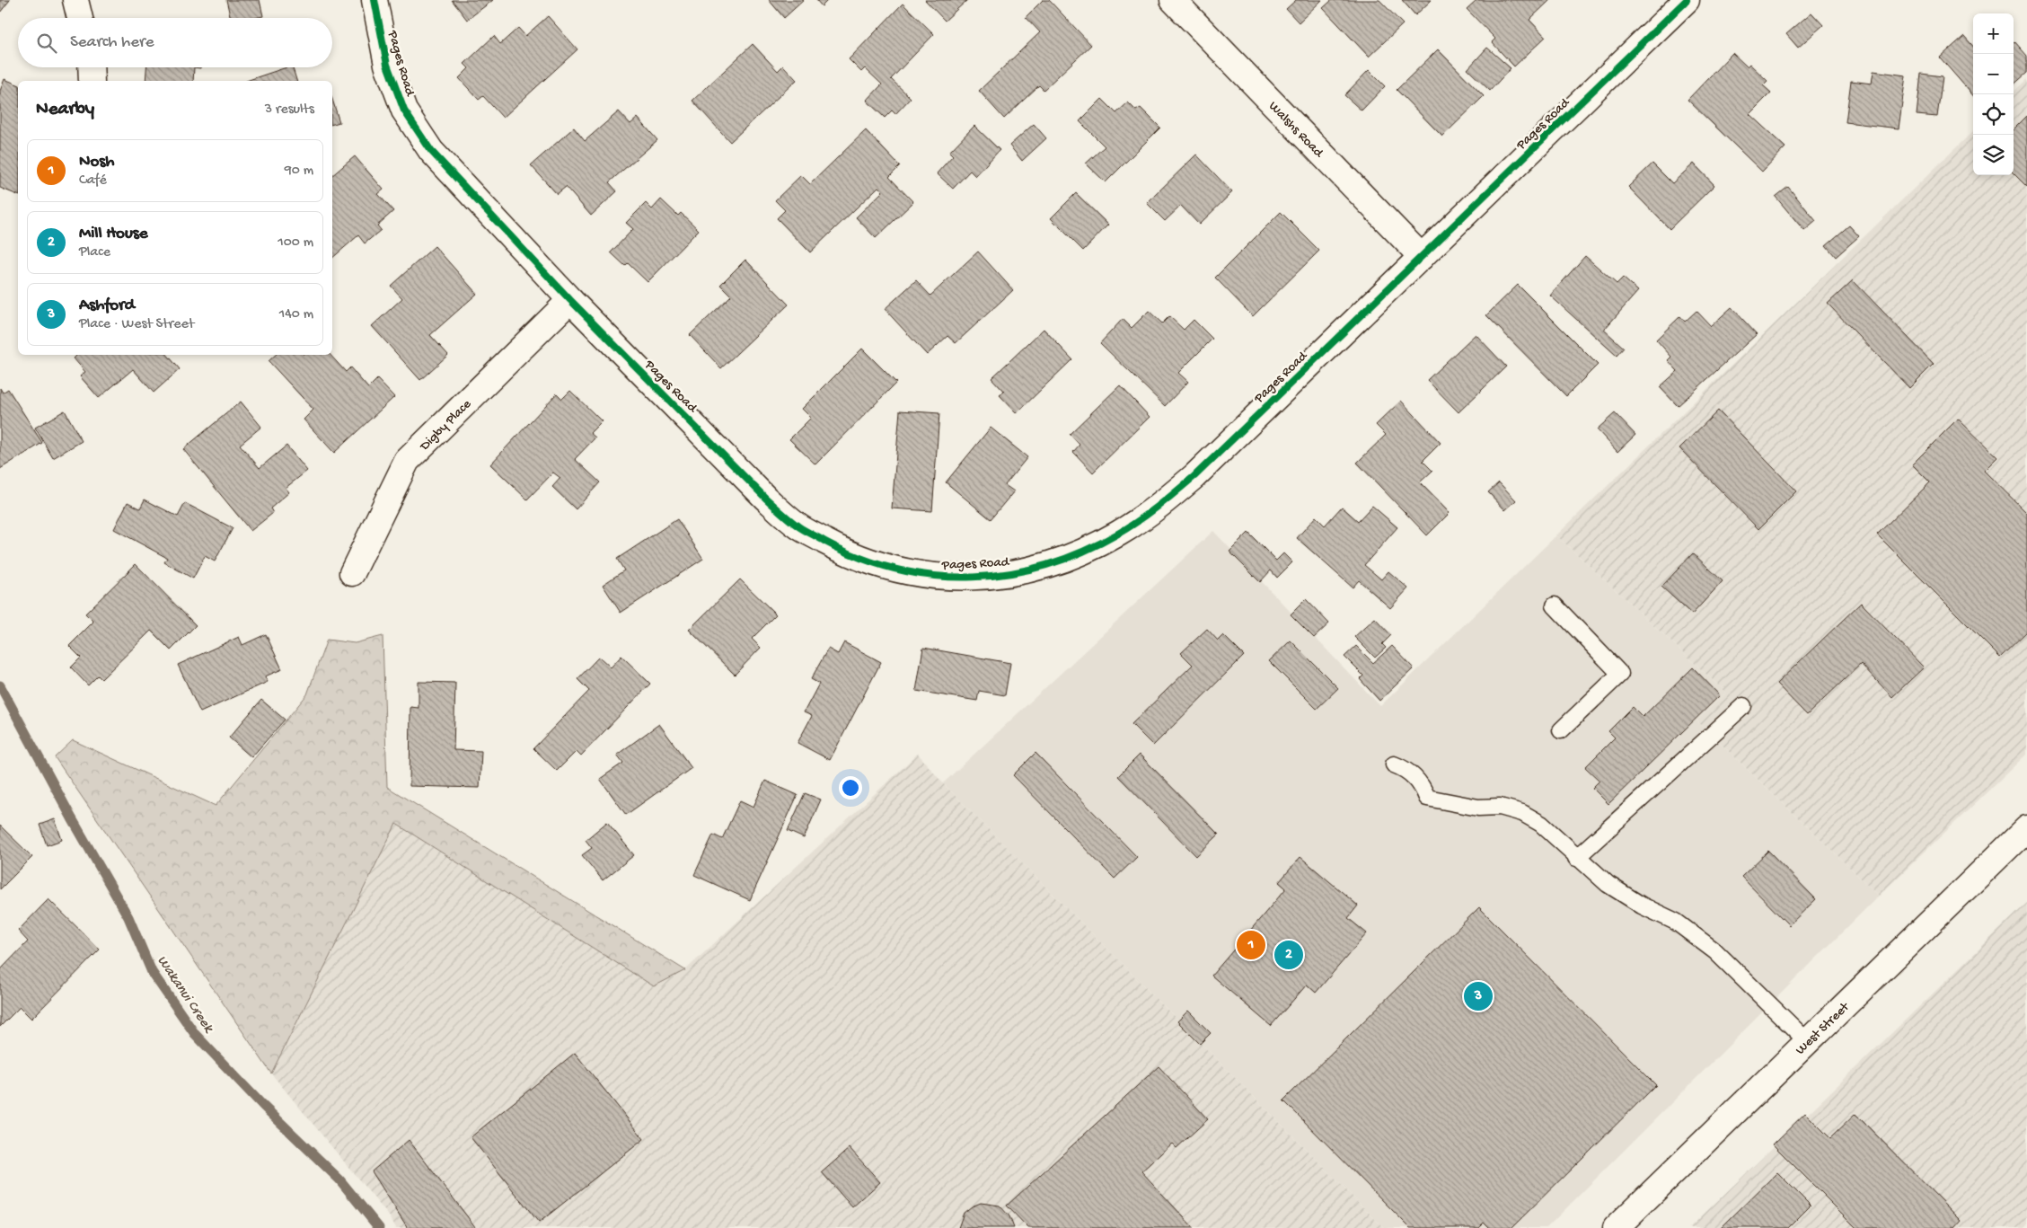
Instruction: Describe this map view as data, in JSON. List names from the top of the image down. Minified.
{"streets":{"main road":["Pages Road","Walshs Road","Digby Place","West Street"]},"crossings":[["Pages Road","Walshs Road"],["Pages Road","Digby Place"]],"water":["Wakanui Creek"],"page":{"map_buttons":["+","−"],"search":"Search here","heading":["Nearby","3 results"],"list":[{"mark":"1","name":"Nosh","note":"Café","value":"90 m"},{"mark":"2","name":"Mill House","note":"Place","value":"100 m"},{"mark":"3","name":"Ashford","note":"Place · West Street","value":"140 m"}],"pins":["1","2","3"]}}
